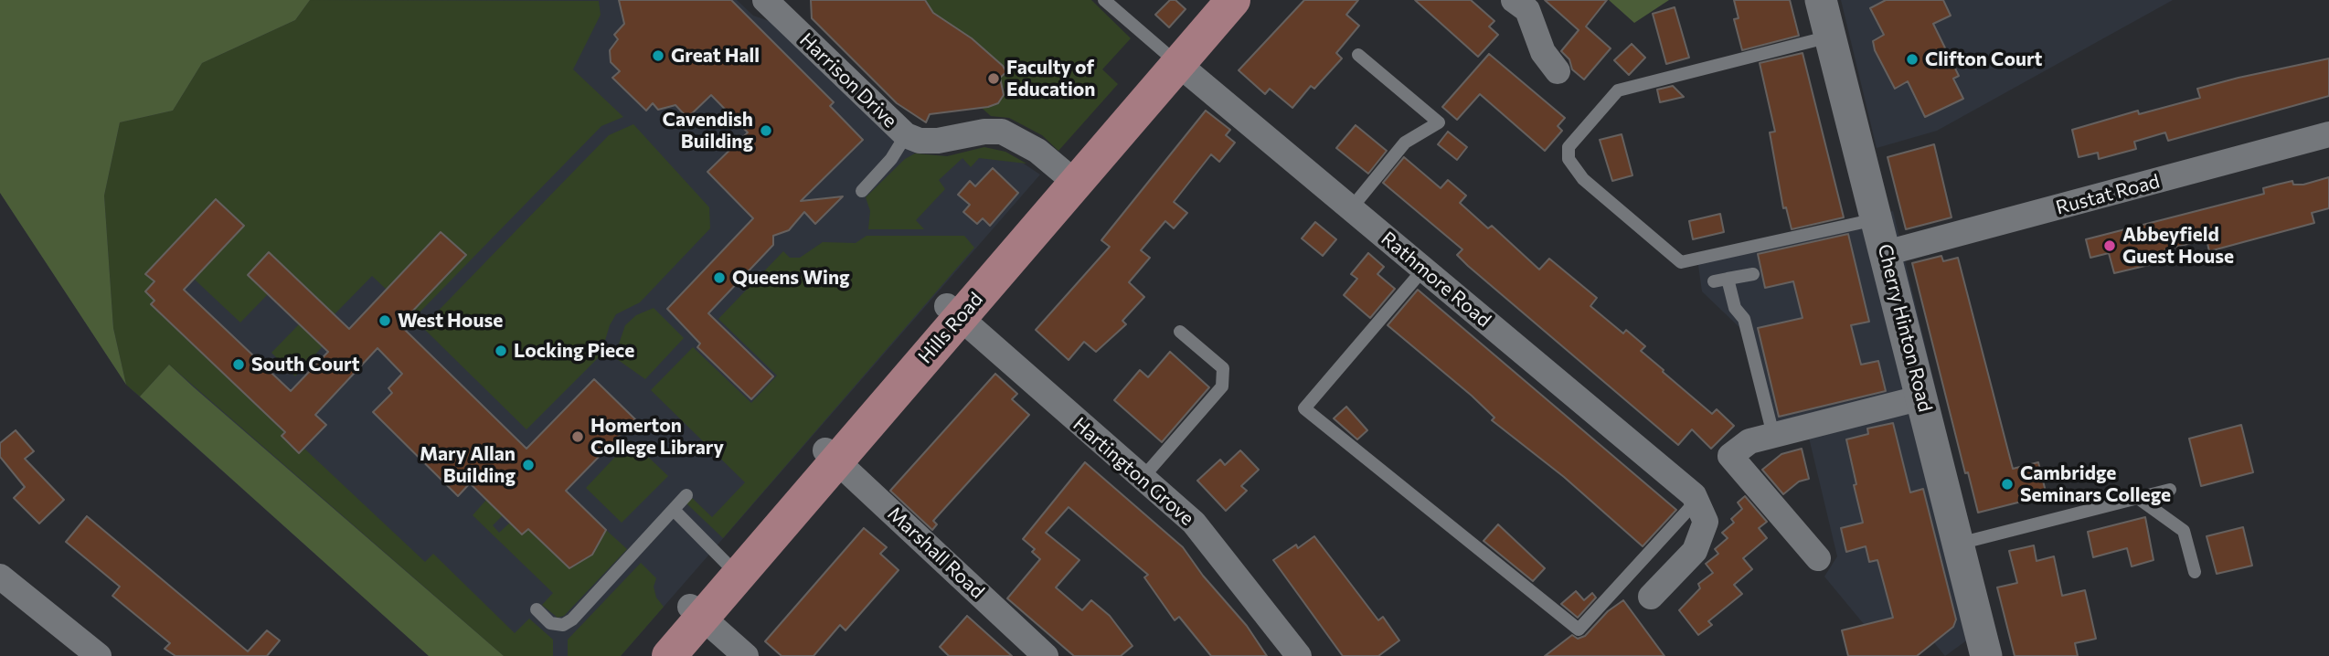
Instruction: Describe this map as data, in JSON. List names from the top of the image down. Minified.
{"streets":{"main road":["Hills Road"],"street":["Harrison Drive","Rustat Road","Rathmore Road","Cherry Hinton Road","Hartington Grove","Marshall Road"]},"crossings":[["Harrison Drive","Hills Road"],["Rustat Road","Cherry Hinton Road"],["Rathmore Road","Hills Road"],["Hills Road","Hartington Grove"],["Hills Road","Marshall Road"]],"places":["Great Hall","Clifton Court","Faculty of Education","Cavendish Building","Abbeyfield Guest House","Queens Wing","West House","Locking Piece","South Court","Homerton College Library","Mary Allan Building","Cambridge Seminars College"]}
